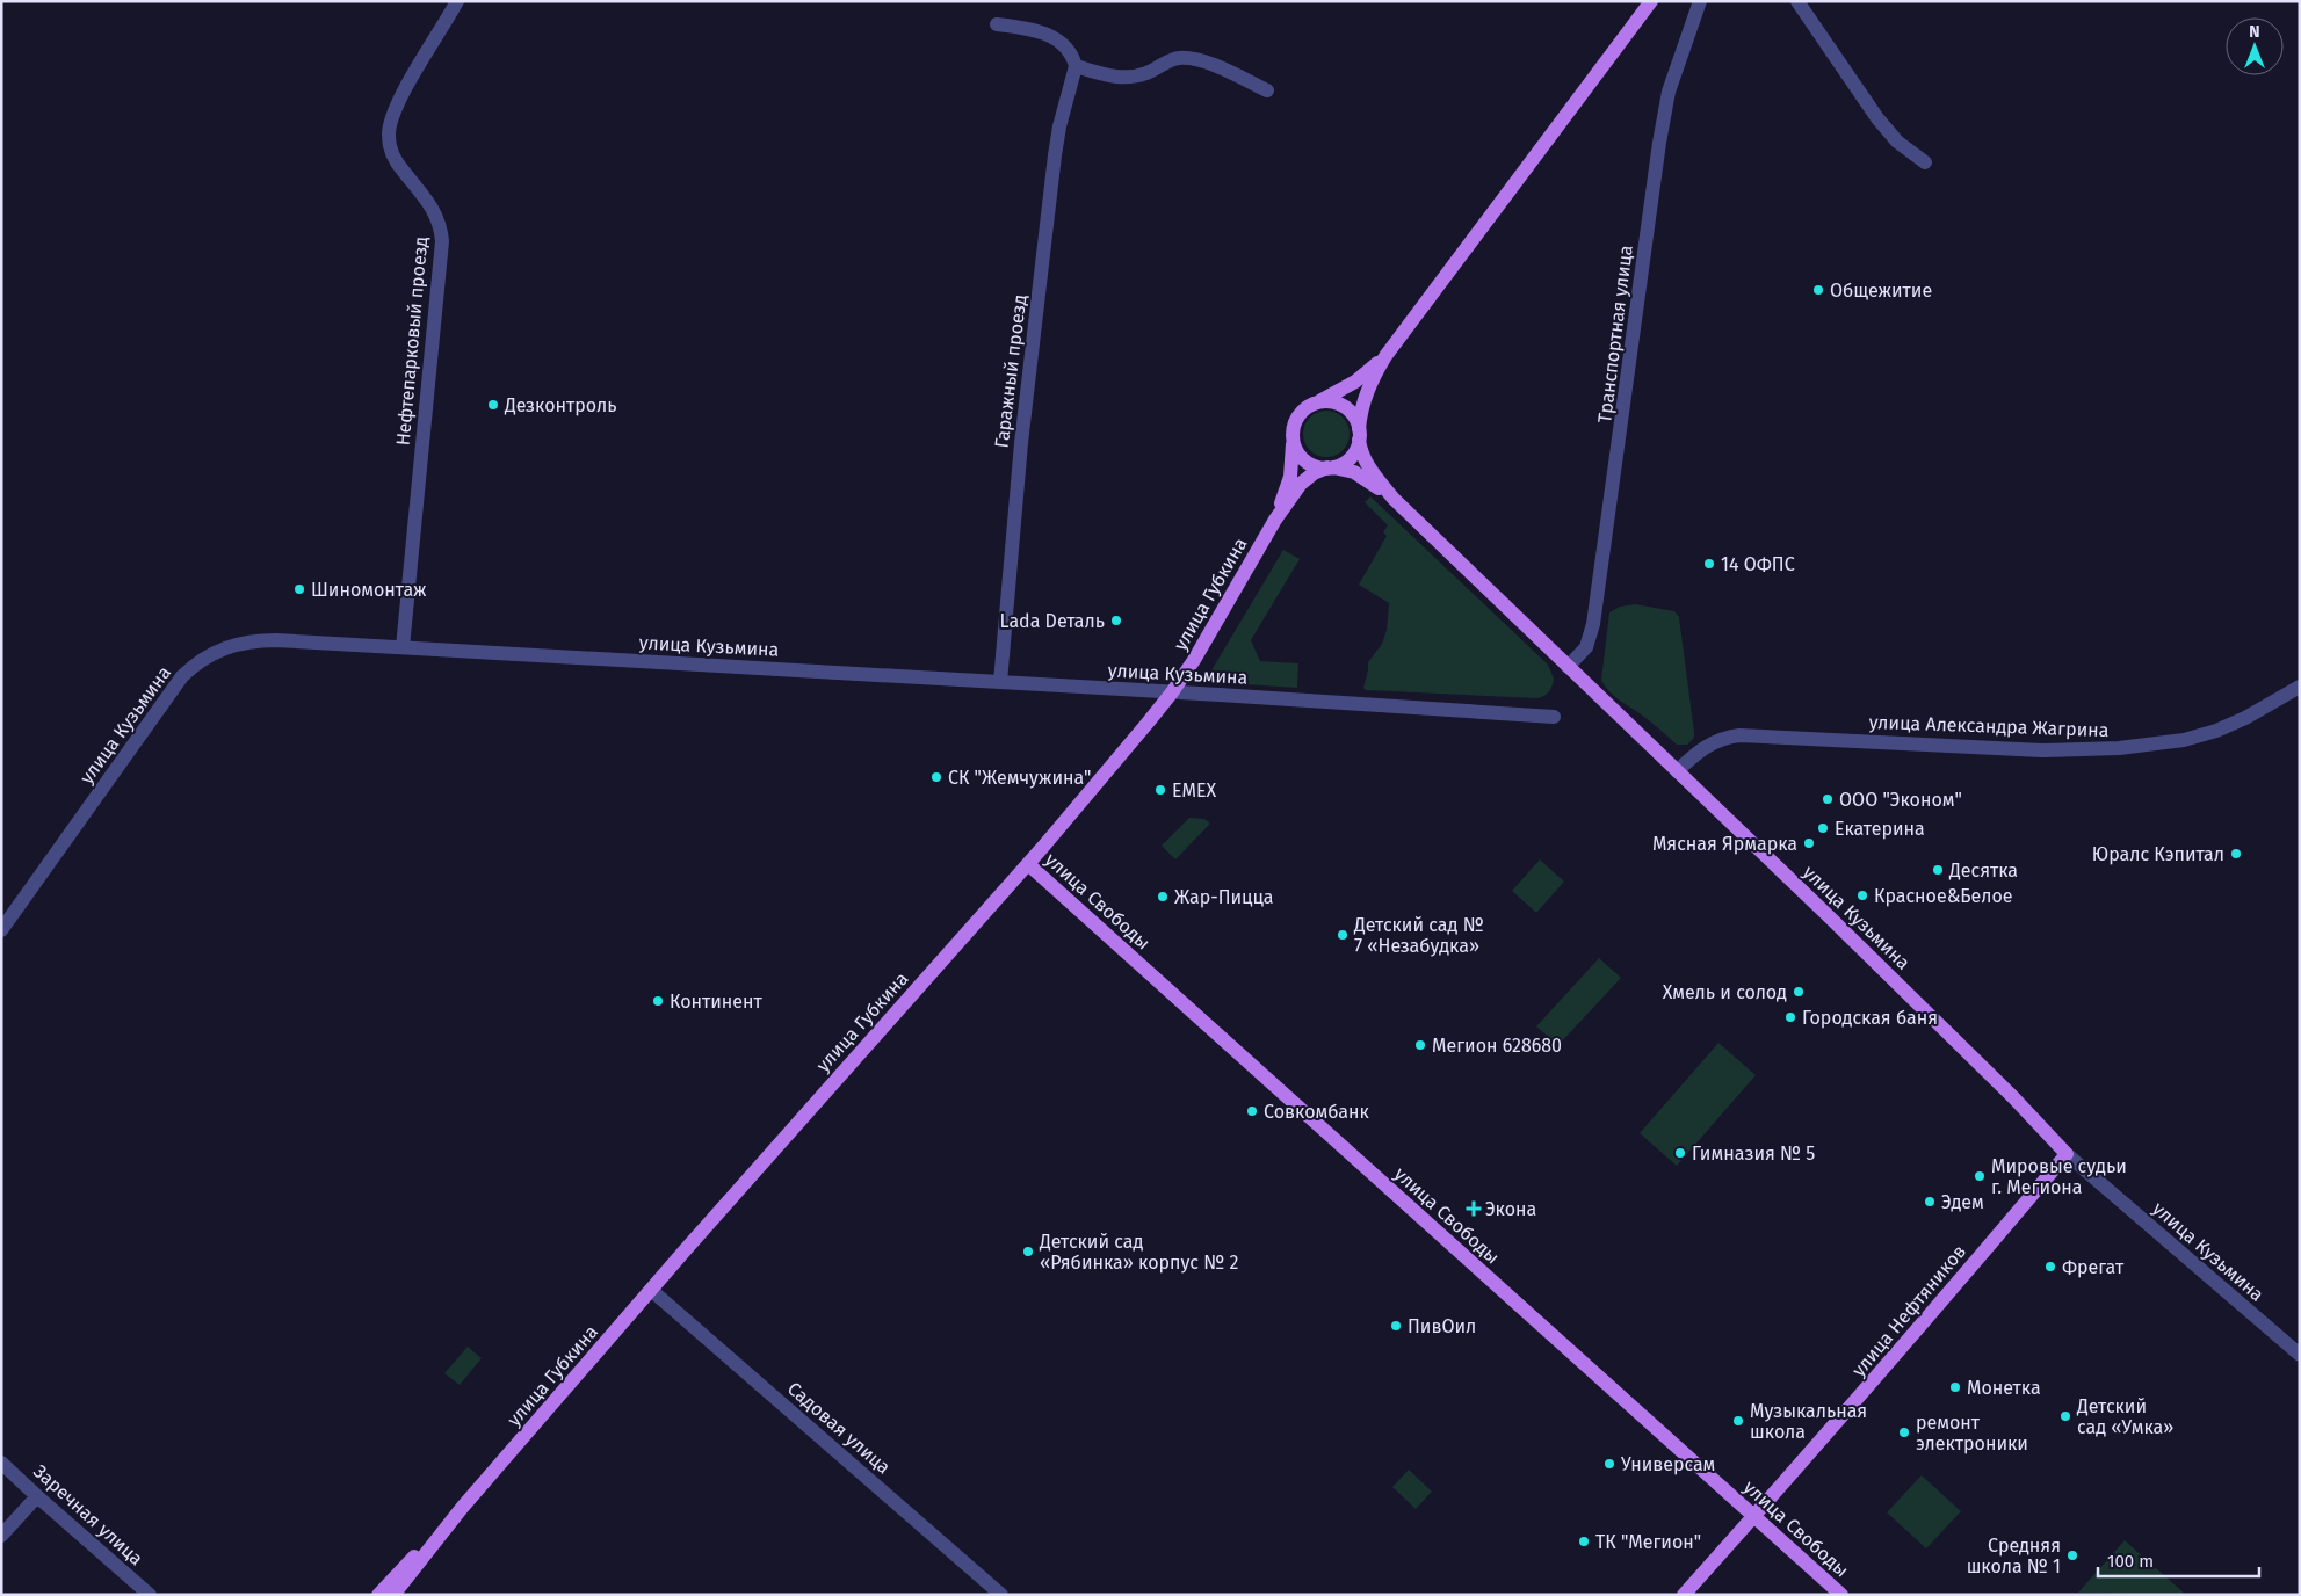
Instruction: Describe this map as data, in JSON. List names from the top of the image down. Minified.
{"streets":{"main road":["улица Губкина","улица Кузьмина","улица Свободы","улица Нефтяников"],"street":["Транспортная улица","Нефтепарковый проезд","Гаражный проезд","улица Александра Жагрина","Садовая улица","Заречная улица"]},"crossings":[["Транспортная улица","улица Кузьмина"],["Нефтепарковый проезд","улица Кузьмина"],["Гаражный проезд","улица Кузьмина"],["улица Губкина","улица Кузьмина"],["улица Губкина","улица Свободы"],["улица Губкина","Садовая улица"],["улица Кузьмина","улица Александра Жагрина"],["улица Кузьмина","улица Нефтяников"],["улица Свободы","улица Нефтяников"]],"places":{"other":["Общежитие","Дезконтроль","14 ОФПС","Шиномонтаж","Lada Dеталь","СК \"Жемчужина\"","EMEX","ООО \"Эконом\"","Екатерина","Мясная Ярмарка","Юралс Кэпитал","Десятка","Красное&Белое","Жар-Пицца","Детский сад № 7 «Незабудка»","Хмель и солод","Континент","Городская баня","Мегион 628680","Совкомбанк","Гимназия № 5","Мировые судьи г. Мегиона","Эдем","Детский сад «Рябинка» корпус № 2","Фрегат","ПивОил","Монетка","Детский сад «Умка»","Музыкальная школа","ремонт электроники","Универсам","ТК \"Мегион\"","Средняя школа № 1"],"health":["Экона"]},"scale_bar":"100 m","north":"top"}
